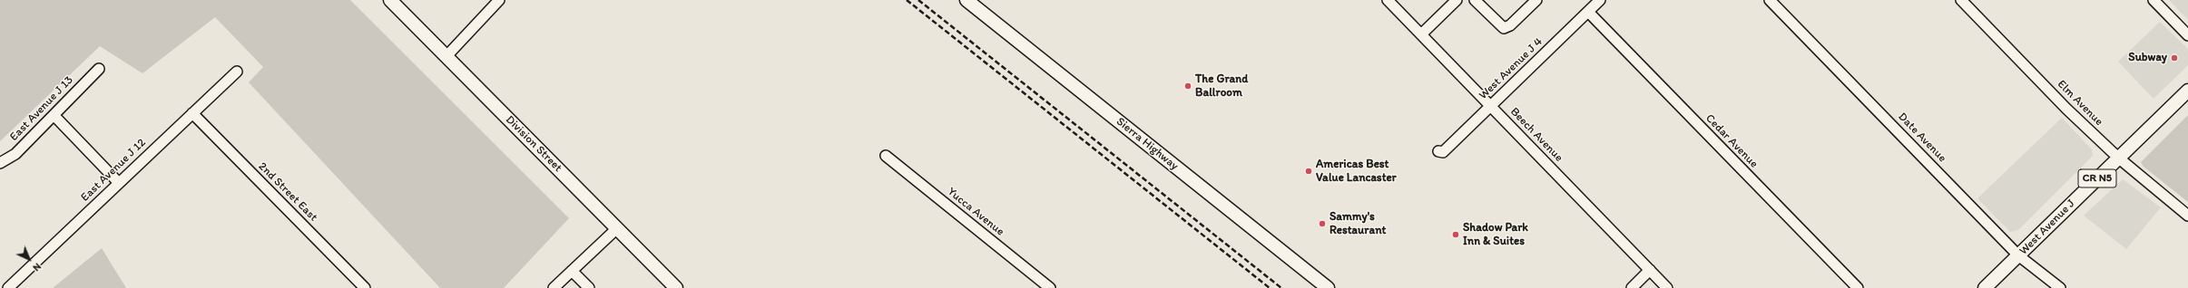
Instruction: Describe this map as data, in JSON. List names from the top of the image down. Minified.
{"streets":{"main road":["Division Street","Sierra Highway","CR N5","West Avenue J"],"street":["West Avenue J 4","Elm Avenue","East Avenue J 13","Beech Avenue","Date Avenue","Cedar Avenue","East Avenue J 12","2nd Street East","Yucca Avenue"]},"crossings":[["West Avenue J 4","Beech Avenue"],["West Avenue J 4","Cedar Avenue"],["Elm Avenue","West Avenue J"],["Date Avenue","West Avenue J"],["East Avenue J 12","2nd Street East"]],"places":["Subway","The Grand Ballroom","Americas Best Value Lancaster","Sammy's Restaurant","Shadow Park Inn & Suites"],"north":"bottom right"}
